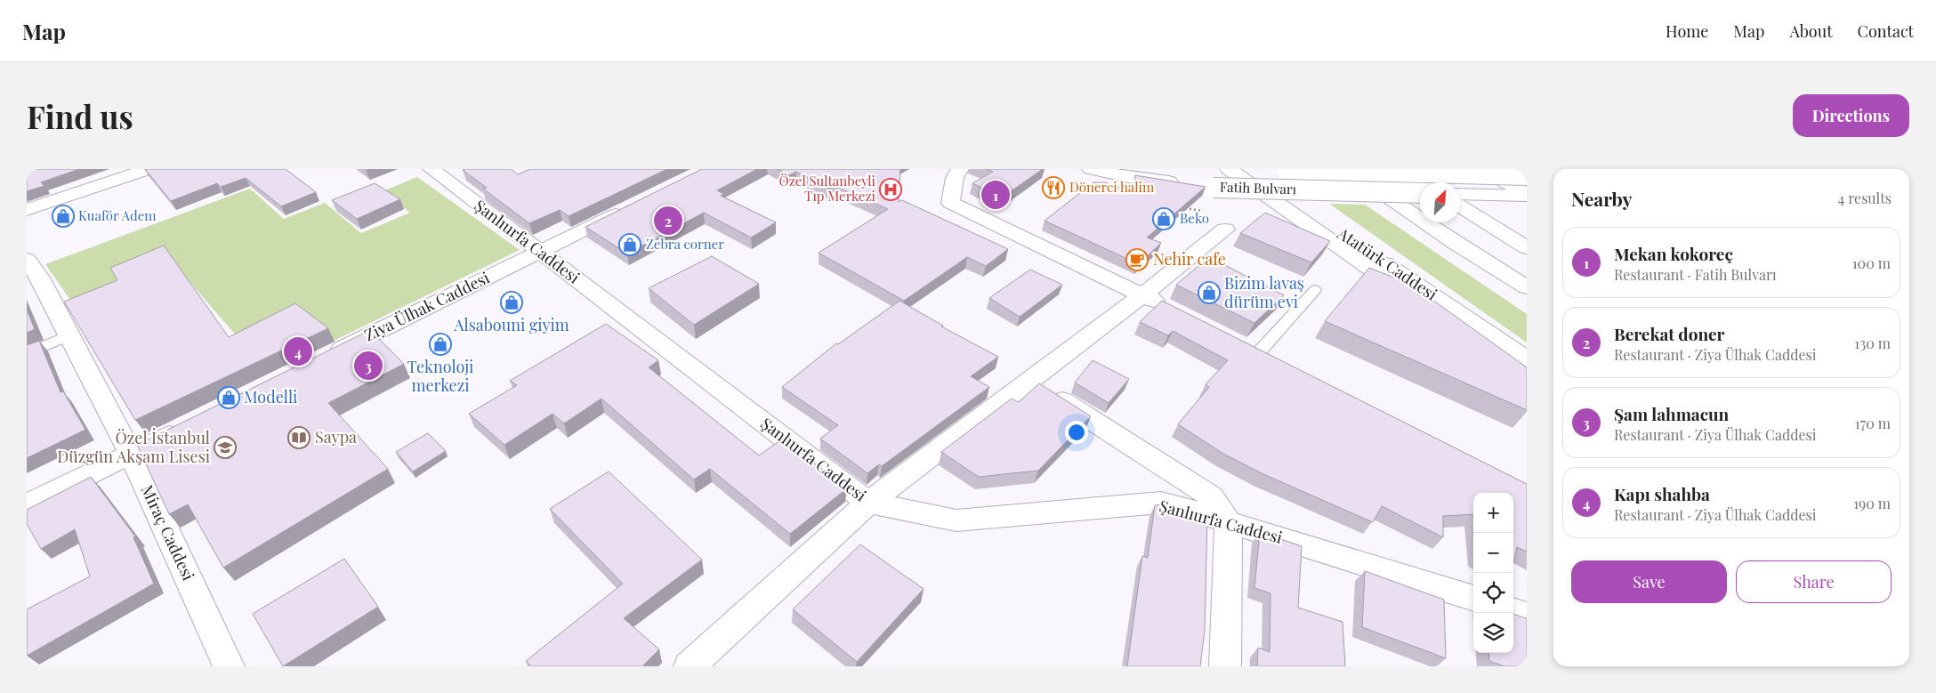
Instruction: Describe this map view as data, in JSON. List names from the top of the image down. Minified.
{"streets":{"main road":["Fatih Bulvarı","Şanlıurfa Caddesi","Atatürk Caddesi","Ziya Ülhak Caddesi","Miraç Caddesi"]},"crossings":[["Şanlıurfa Caddesi","Ziya Ülhak Caddesi"]],"places":{"restaurant":["Dönerci halim"],"hospital":["Özel Sultanbeyli Tıp Merkezi"],"shop":["Kuaför Adem","Beko","Zebra corner","Bizim lavaş dürüm evi","Alsabouni giyim","Teknoloji merkezi","Modelli"],"cafe":["Nehir cafe"],"library":["Saypa"],"school or university":["Özel İstanbul Düzgün Akşam Lisesi"]},"north":"top right","page":{"header":"Map","nav":["Home","Map","About","Contact"],"buttons":["Directions",["Save","Share"]],"title":"Find us","heading":["Nearby","4 results"],"pins":["1","2","4","3"],"list":[{"mark":"1","name":"Mekan kokoreç","note":"Restaurant · Fatih Bulvarı","value":"100 m"},{"mark":"2","name":"Berekat doner","note":"Restaurant · Ziya Ülhak Caddesi","value":"130 m"},{"mark":"3","name":"Şam lahmacun","note":"Restaurant · Ziya Ülhak Caddesi","value":"170 m"},{"mark":"4","name":"Kapı shahba","note":"Restaurant · Ziya Ülhak Caddesi","value":"190 m"}],"map_buttons":["+","−"]}}
